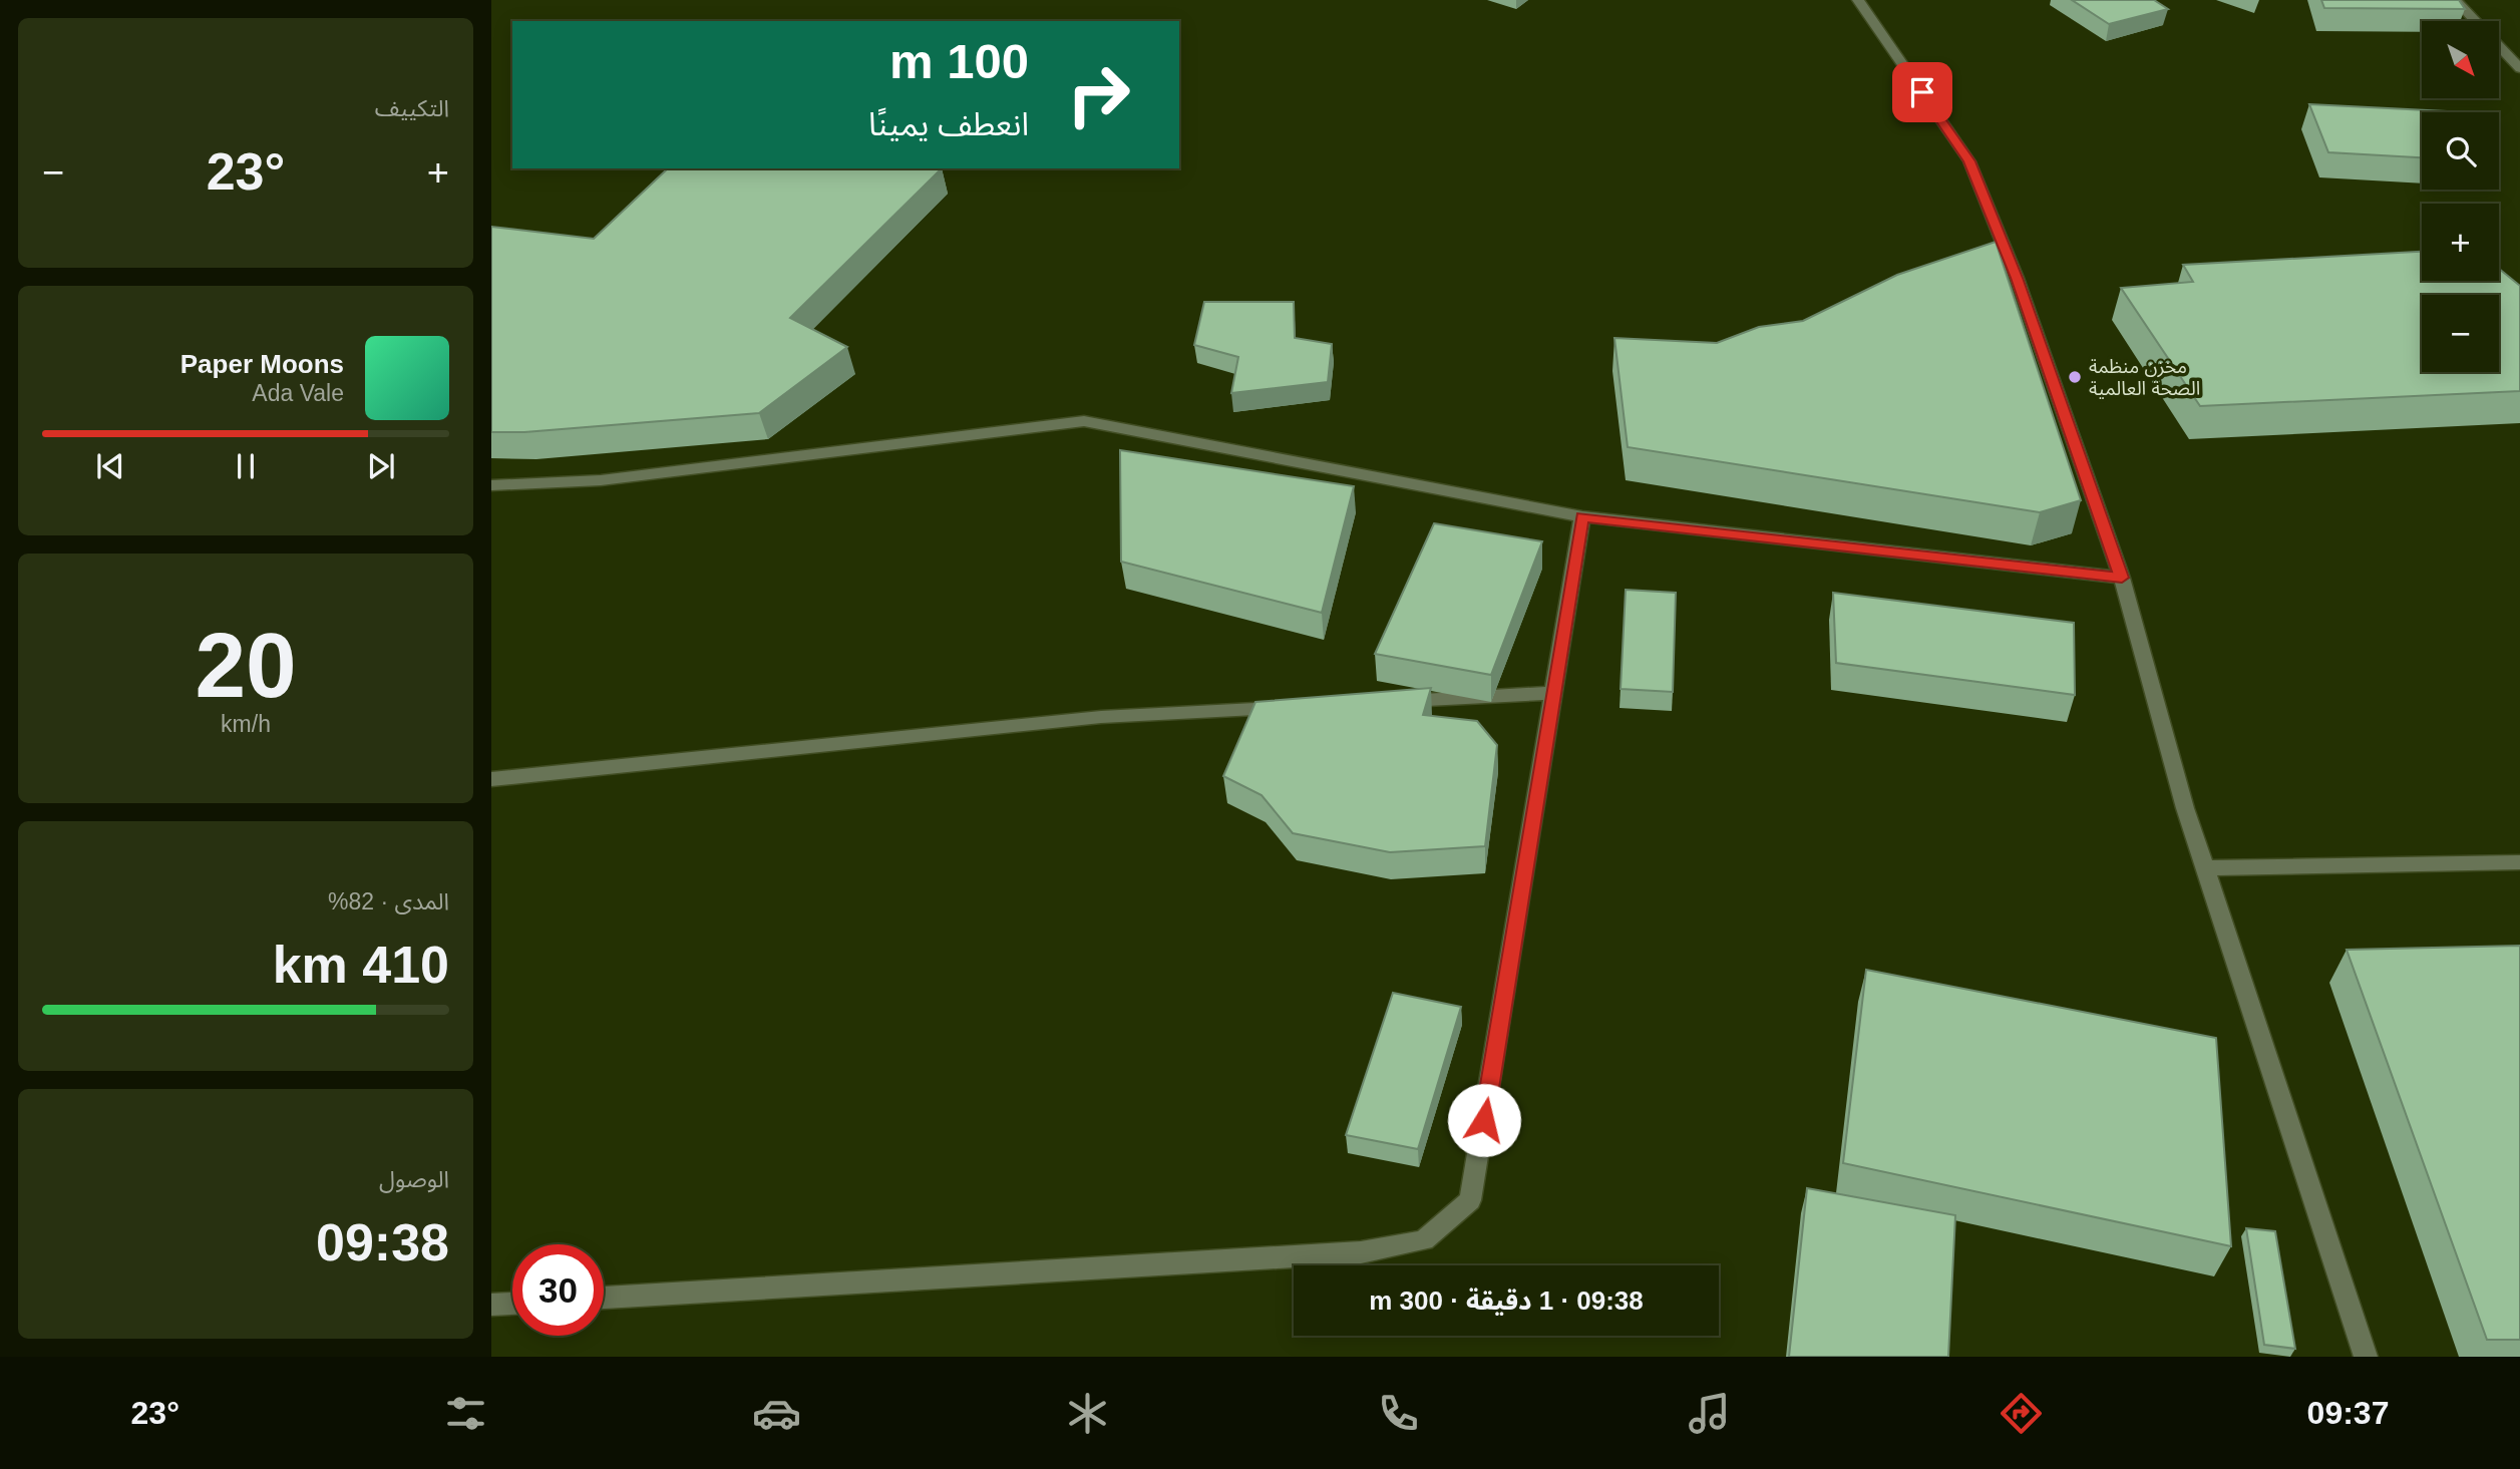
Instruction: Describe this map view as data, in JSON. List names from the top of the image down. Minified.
{"places":["مخزن منظمة الصحة العالمية"],"north":"bottom right","page":{"tile":["التكييف",["20","km/h"],["المدى · 82%","410 km"],["الوصول","09:38"]],"map_buttons":["+","−"],"turn":["100 m","انعطف يمينًا"],"heat":["−","23°","+"],"song":["Paper Moons","Ada Vale"],"limit":"30","trip":"09:38 · 1 دقيقة · 300 m","tabs":["09:37","23°"]}}
